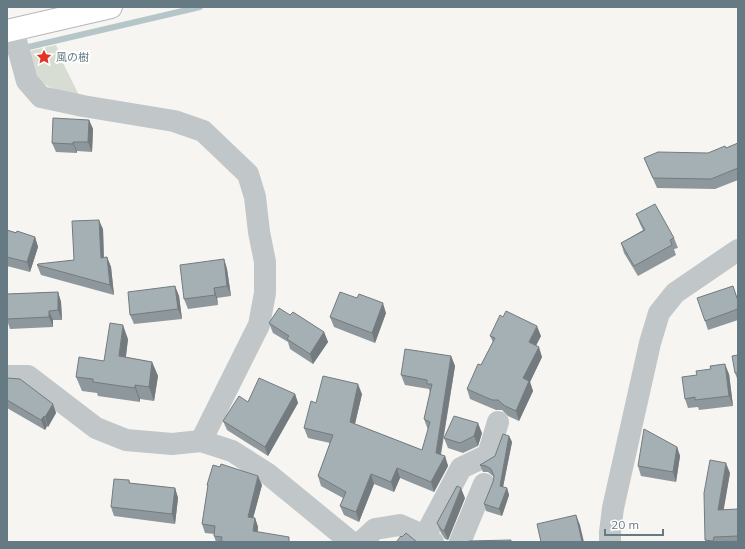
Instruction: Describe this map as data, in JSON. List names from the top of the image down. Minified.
{"places":{"place":["風の樹"]},"scale_bar":"20 m"}
